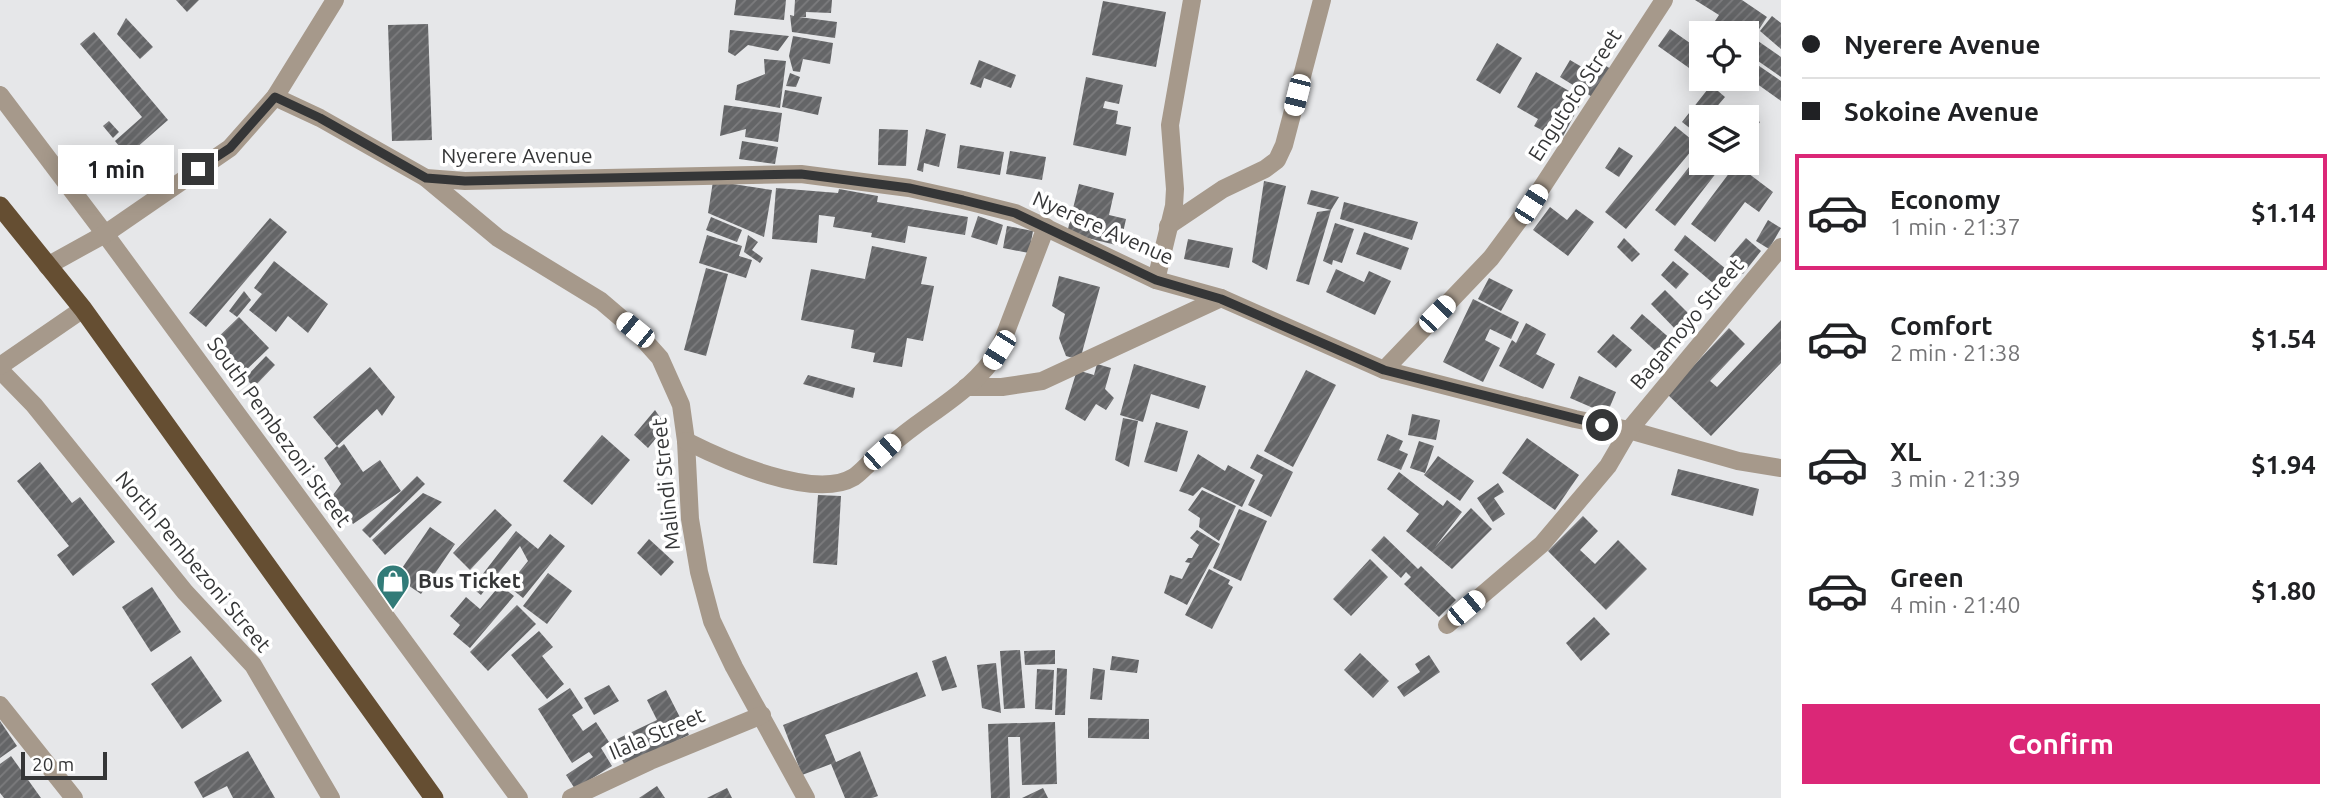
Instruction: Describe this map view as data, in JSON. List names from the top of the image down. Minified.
{"streets":{"street":["Engutoto Street","Nyerere Avenue","Bagamoyo Street","South Pembezoni Street","Malindi Street","North Pembezoni Street","Ilala Street"]},"crossings":[["Engutoto Street","Nyerere Avenue"],["Nyerere Avenue","Bagamoyo Street"],["Nyerere Avenue","Malindi Street"],["Malindi Street","Ilala Street"]],"places":{"shop":["Bus Ticket"]},"scale_bar":"20 m","page":{"banner":["Nyerere Avenue","Sokoine Avenue"],"bubble":"1 min","list":[{"name":"Economy","note":"1 min · 21:37","value":"$1.14"},{"name":"Comfort","note":"2 min · 21:38","value":"$1.54"},{"name":"XL","note":"3 min · 21:39","value":"$1.94"},{"name":"Green","note":"4 min · 21:40","value":"$1.80"}],"buttons":"Confirm","scale":"20 m"}}
